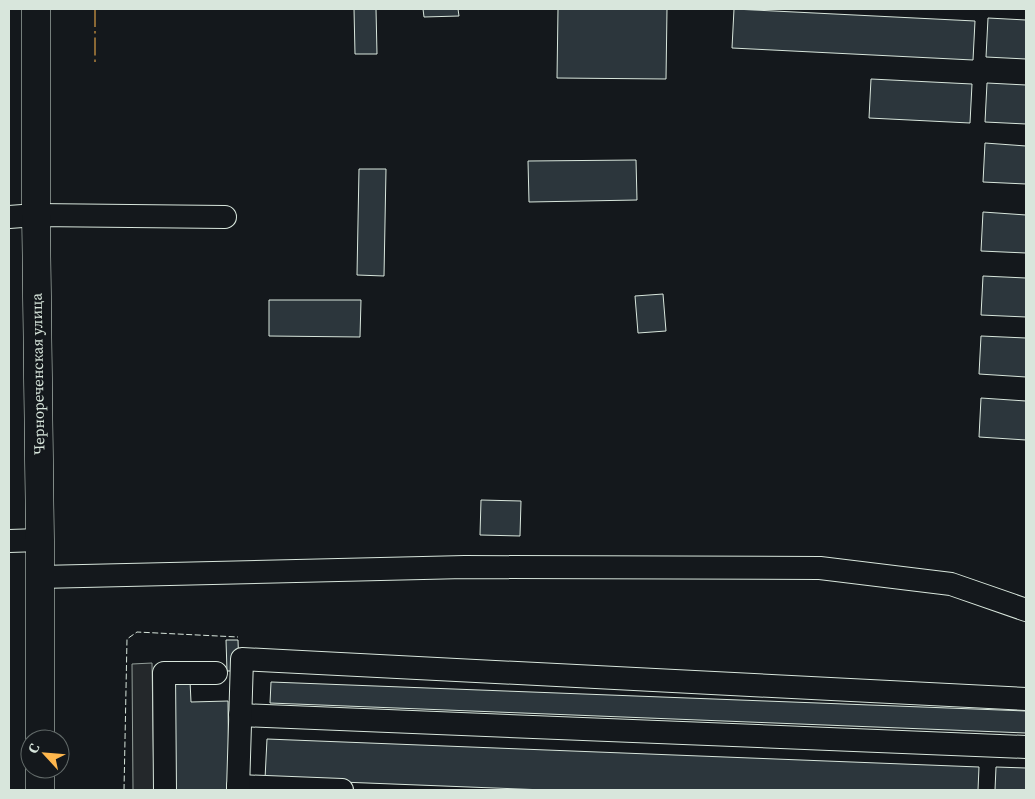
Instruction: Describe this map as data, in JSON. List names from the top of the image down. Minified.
{"streets":{"main road":["Чернореченская улица"]},"north":"top left"}
